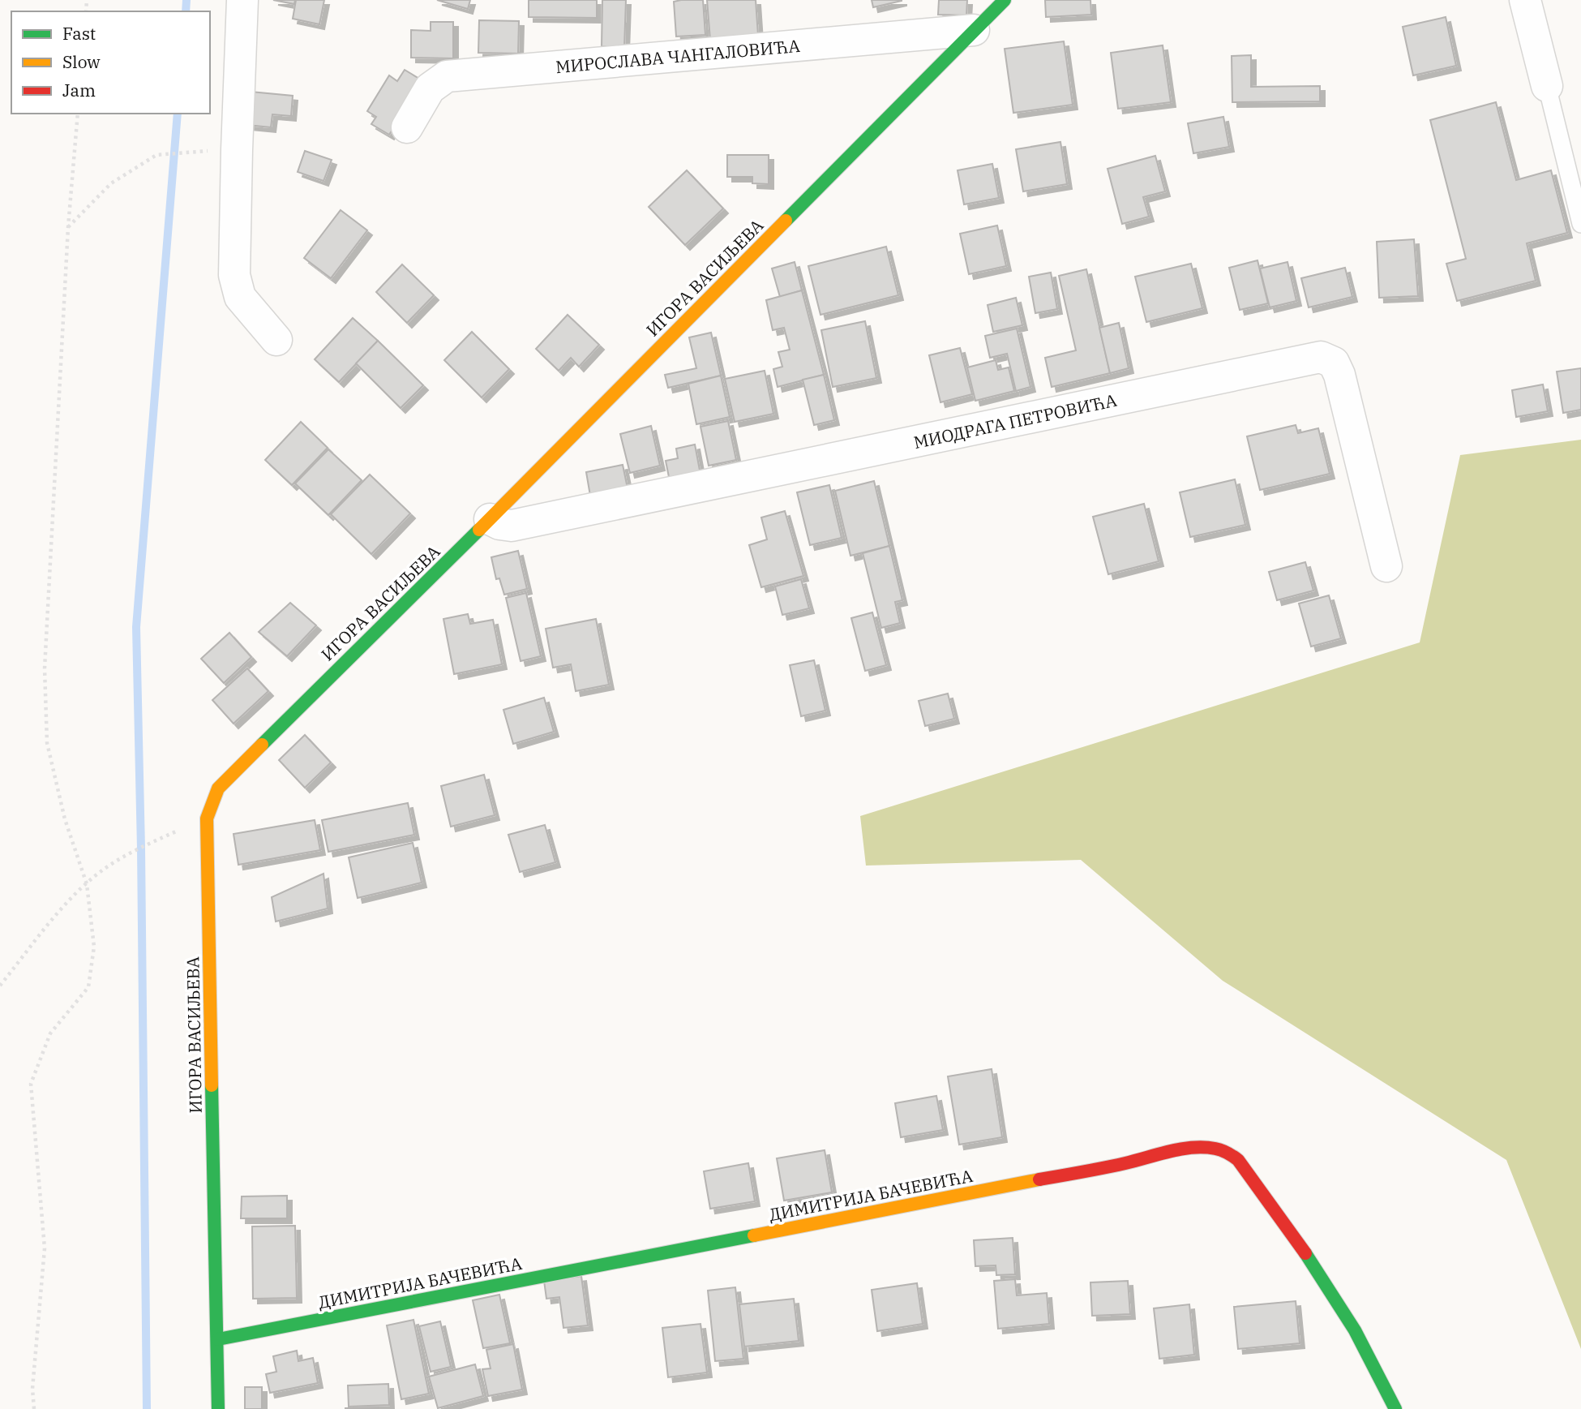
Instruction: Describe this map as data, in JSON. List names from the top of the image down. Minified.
{"streets":{"street":["МИРОСЛАВА ЧАНГАЛОВИЋА","ИГОРА ВАСИЉЕВА","МИОДРАГА ПЕТРОВИЋА","ДИМИТРИЈА БАЧЕВИЋА"]},"crossings":[["МИРОСЛАВА ЧАНГАЛОВИЋА","ИГОРА ВАСИЉЕВА"],["ИГОРА ВАСИЉЕВА","МИОДРАГА ПЕТРОВИЋА"],["ИГОРА ВАСИЉЕВА","ДИМИТРИЈА БАЧЕВИЋА"]],"legend":["Fast","Slow","Jam"]}
